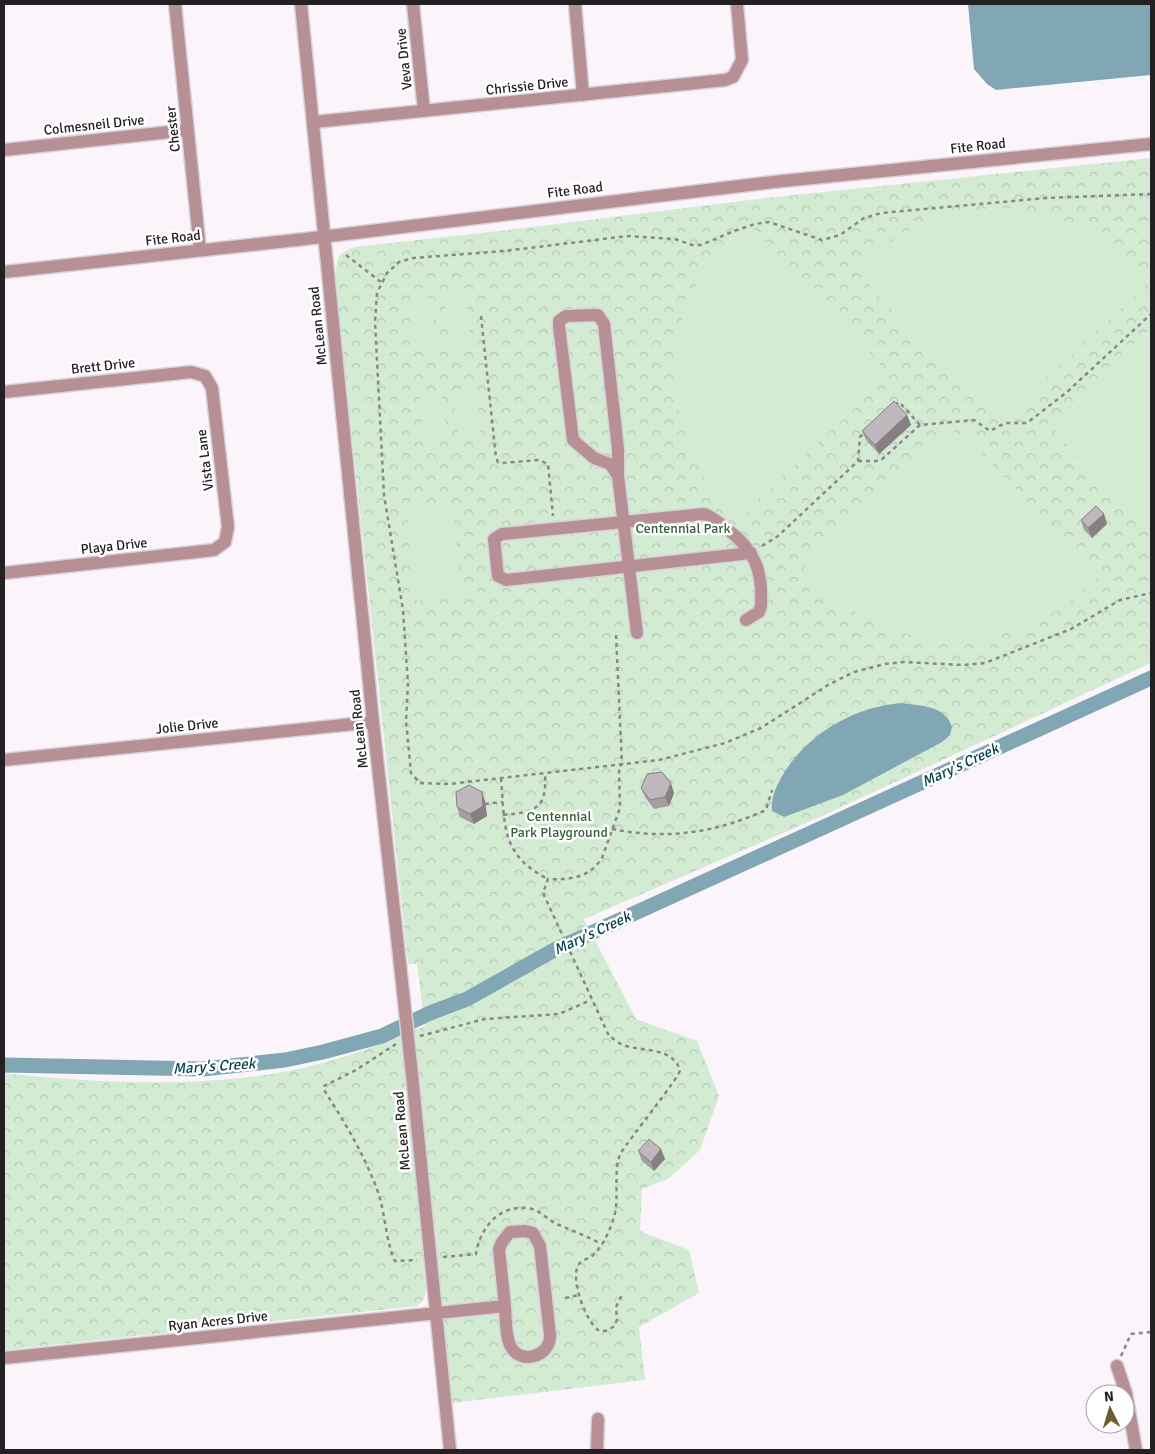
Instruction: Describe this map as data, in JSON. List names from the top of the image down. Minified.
{"streets":{"street":["Veva Drive","Chrissie Drive","Colmesneil Drive","Chester","Fite Road","McLean Road","Brett Drive","Vista Lane","Playa Drive","Jolie Drive","Ryan Acres Drive"]},"crossings":[["Veva Drive","Chrissie Drive"],["Chrissie Drive","McLean Road"],["Colmesneil Drive","Chester"],["Chester","Fite Road"],["Fite Road","McLean Road"],["McLean Road","Jolie Drive"],["McLean Road","Ryan Acres Drive"],["Brett Drive","Vista Lane"],["Vista Lane","Playa Drive"]],"water":["Mary's Creek"],"parks":["Centennial Park","Centennial Park Playground"],"north":"top"}
